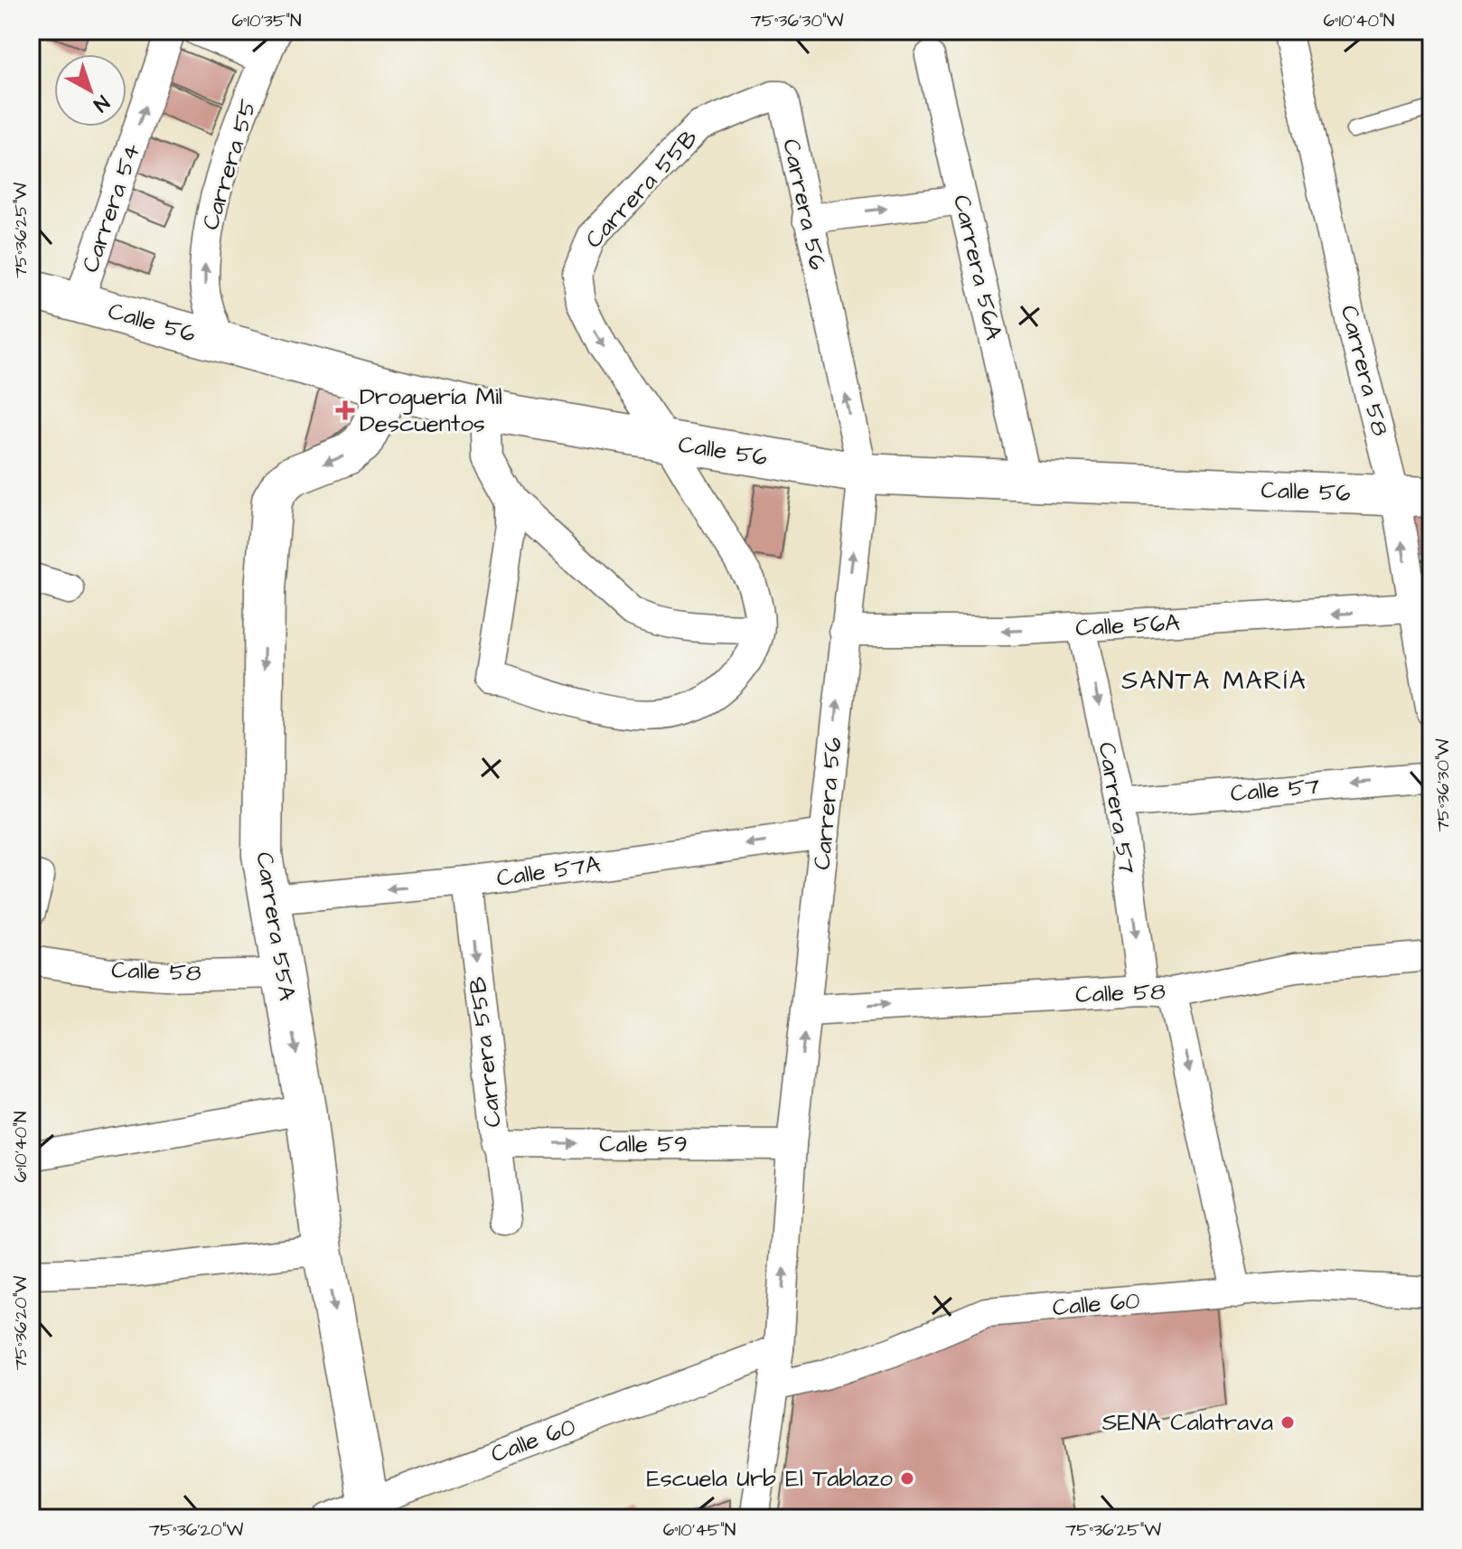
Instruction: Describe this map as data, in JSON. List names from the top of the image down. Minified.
{"streets":{"street":["Carrera 55","Carrera 55B","Carrera 56","Carrera 54","Carrera 56A","Calle 56","Carrera 58","Calle 56A","Calle 57","Carrera 57","Calle 57A","Carrera 55A","Calle 58","Calle 59","Calle 60"]},"crossings":[["Carrera 55","Calle 56"],["Carrera 55B","Carrera 56"],["Carrera 55B","Calle 56"],["Carrera 55B","Calle 57A"],["Carrera 55B","Calle 59"],["Carrera 56","Calle 56"],["Carrera 56","Calle 56A"],["Carrera 56","Calle 57A"],["Carrera 56","Calle 58"],["Carrera 56","Calle 59"],["Carrera 56","Calle 60"],["Carrera 54","Calle 56"],["Carrera 56A","Calle 56"],["Calle 56","Carrera 58"],["Calle 56","Carrera 55A"],["Carrera 58","Calle 56A"],["Calle 56A","Carrera 57"],["Calle 57","Carrera 57"],["Carrera 57","Calle 58"],["Carrera 57","Calle 60"],["Calle 57A","Carrera 55A"],["Carrera 55A","Calle 58"],["Carrera 55A","Calle 60"]],"one_way":["Carrera 55","Carrera 55B","Carrera 56","Carrera 54","Calle 56A","Calle 57","Carrera 57","Calle 57A","Carrera 55A","Calle 58","Calle 59"],"districts":["SANTA MARÍA"],"places":{"health":["Droguería Mil Descuentos"],"other":["SENA Calatrava","Escuela Urb El Tablazo"]},"north":"bottom right","coordinates":["6°10'35\"N","75°36'30\"W","6°10'40\"N","75°36'25\"W","75°36'20\"W","6°10'45\"N"]}
